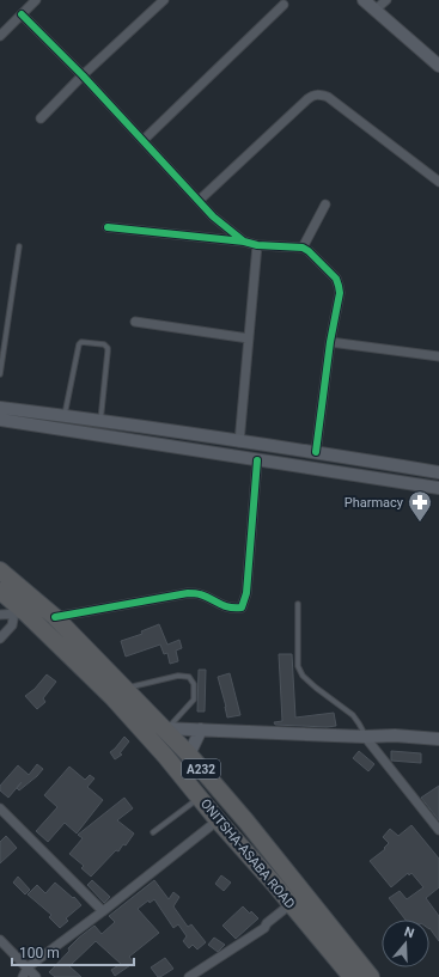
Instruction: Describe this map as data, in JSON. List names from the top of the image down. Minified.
{"streets":{"highway":["A232","ONITSHA-ASABA ROAD"]},"crossings":[["A232","ONITSHA-ASABA ROAD"]],"places":{"pharmacy":["Pharmacy"]},"scale_bar":"100 m","north":"top"}
